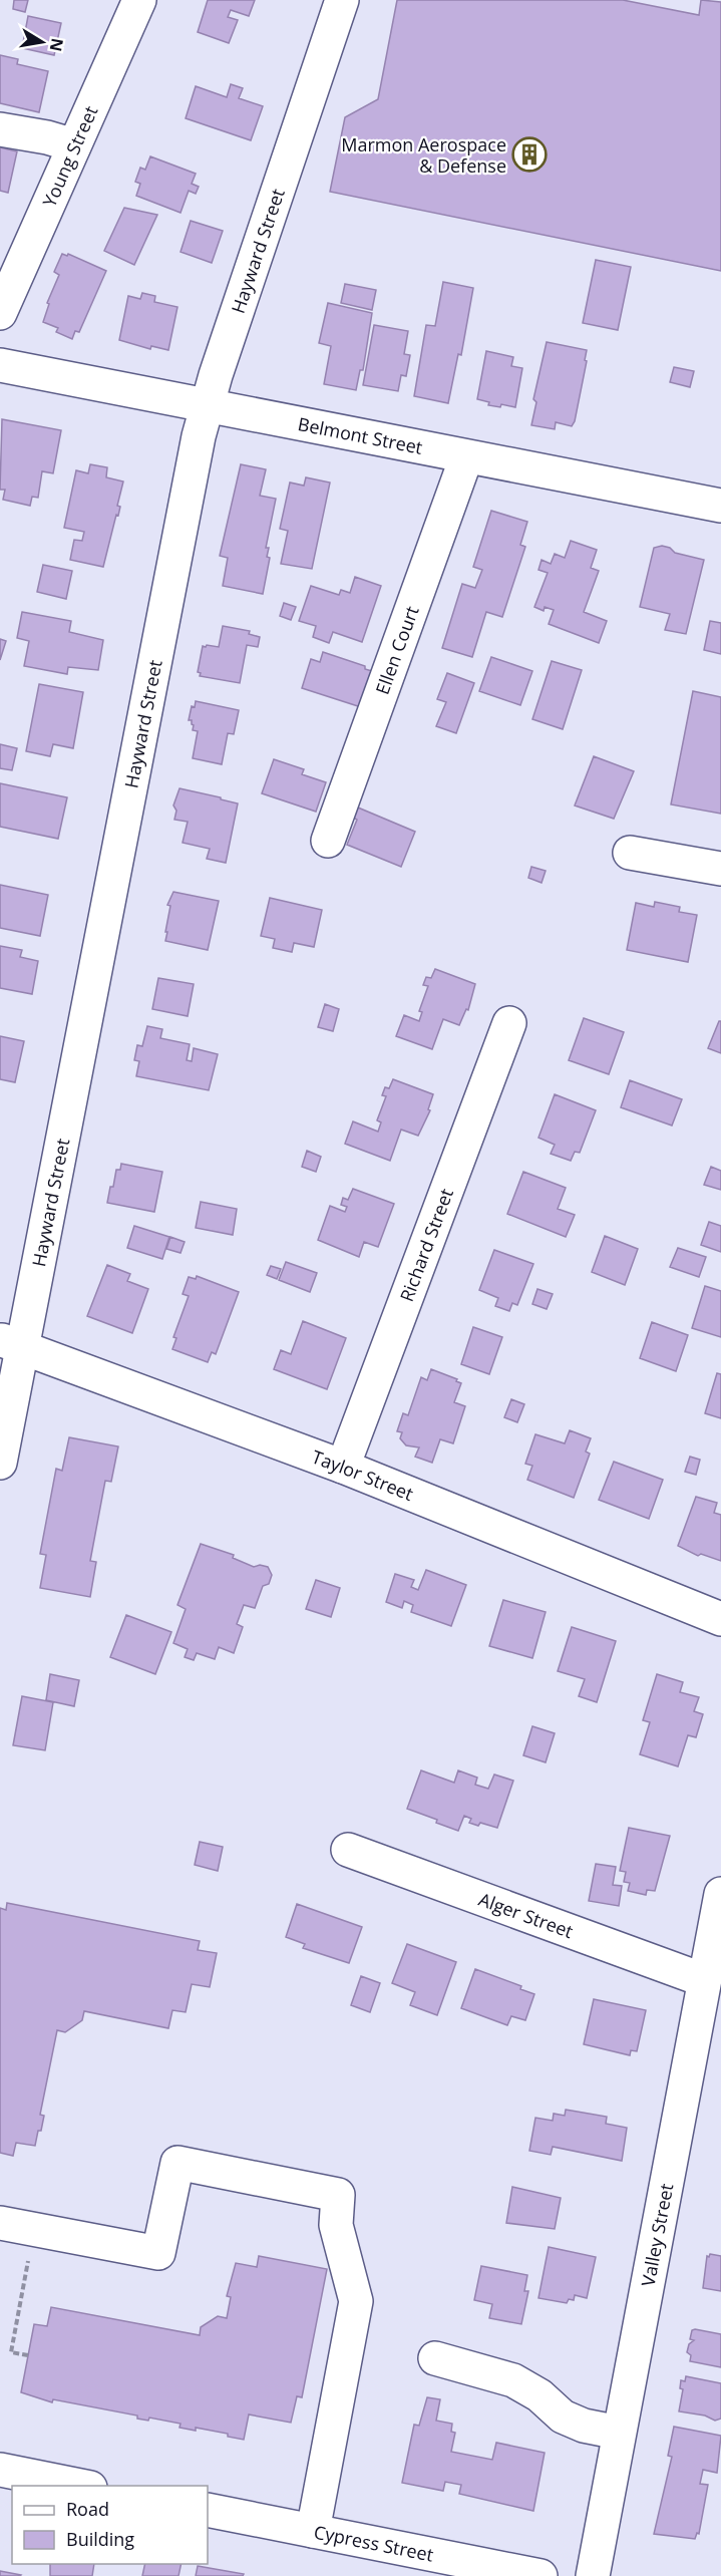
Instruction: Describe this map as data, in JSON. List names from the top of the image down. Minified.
{"streets":{"street":["Young Street","Hayward Street","Belmont Street","Ellen Court","Richard Street","Taylor Street","Alger Street","Valley Street","Cypress Street"]},"crossings":[["Hayward Street","Belmont Street"],["Hayward Street","Taylor Street"],["Belmont Street","Ellen Court"],["Richard Street","Taylor Street"],["Alger Street","Valley Street"]],"places":{"building":["Marmon Aerospace & Defense"]},"legend":["Road","Building"],"north":"right"}
